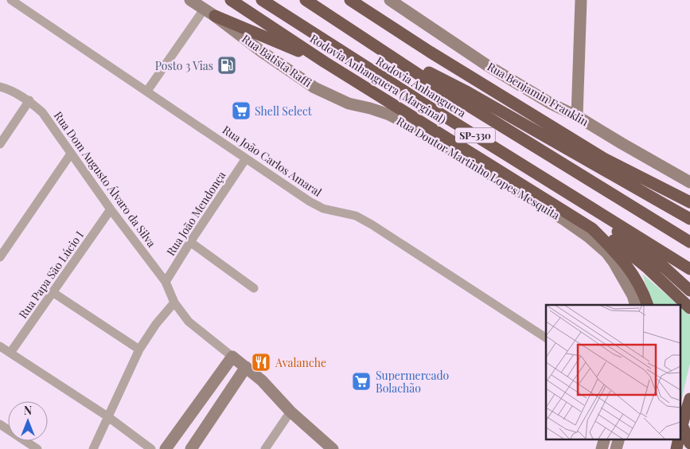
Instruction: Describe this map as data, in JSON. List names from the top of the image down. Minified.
{"streets":{"highway":["Rodovia Anhanguera (Marginal)","Rodovia Anhanguera","SP-330"],"street":["Rua Batista Raffi","Rua Benjamin Franklin","Rua João Carlos Amaral","Rua Doutor Martinho Lopes Mesquita","Rua Dom Augusto Álvaro da Silva","Rua João Mendonça","Rua Papa São Lúcio I"]},"crossings":[["Rua Batista Raffi","Rua Doutor Martinho Lopes Mesquita"],["Rua João Carlos Amaral","Rua João Mendonça"],["Rua Dom Augusto Álvaro da Silva","Rua João Mendonça"],["Rua Dom Augusto Álvaro da Silva","Rua Papa São Lúcio I"]],"places":{"fuel station":["Posto 3 Vias"],"supermarket":["Shell Select","Supermercado Bolachão"],"restaurant":["Avalanche"]},"north":"top"}
